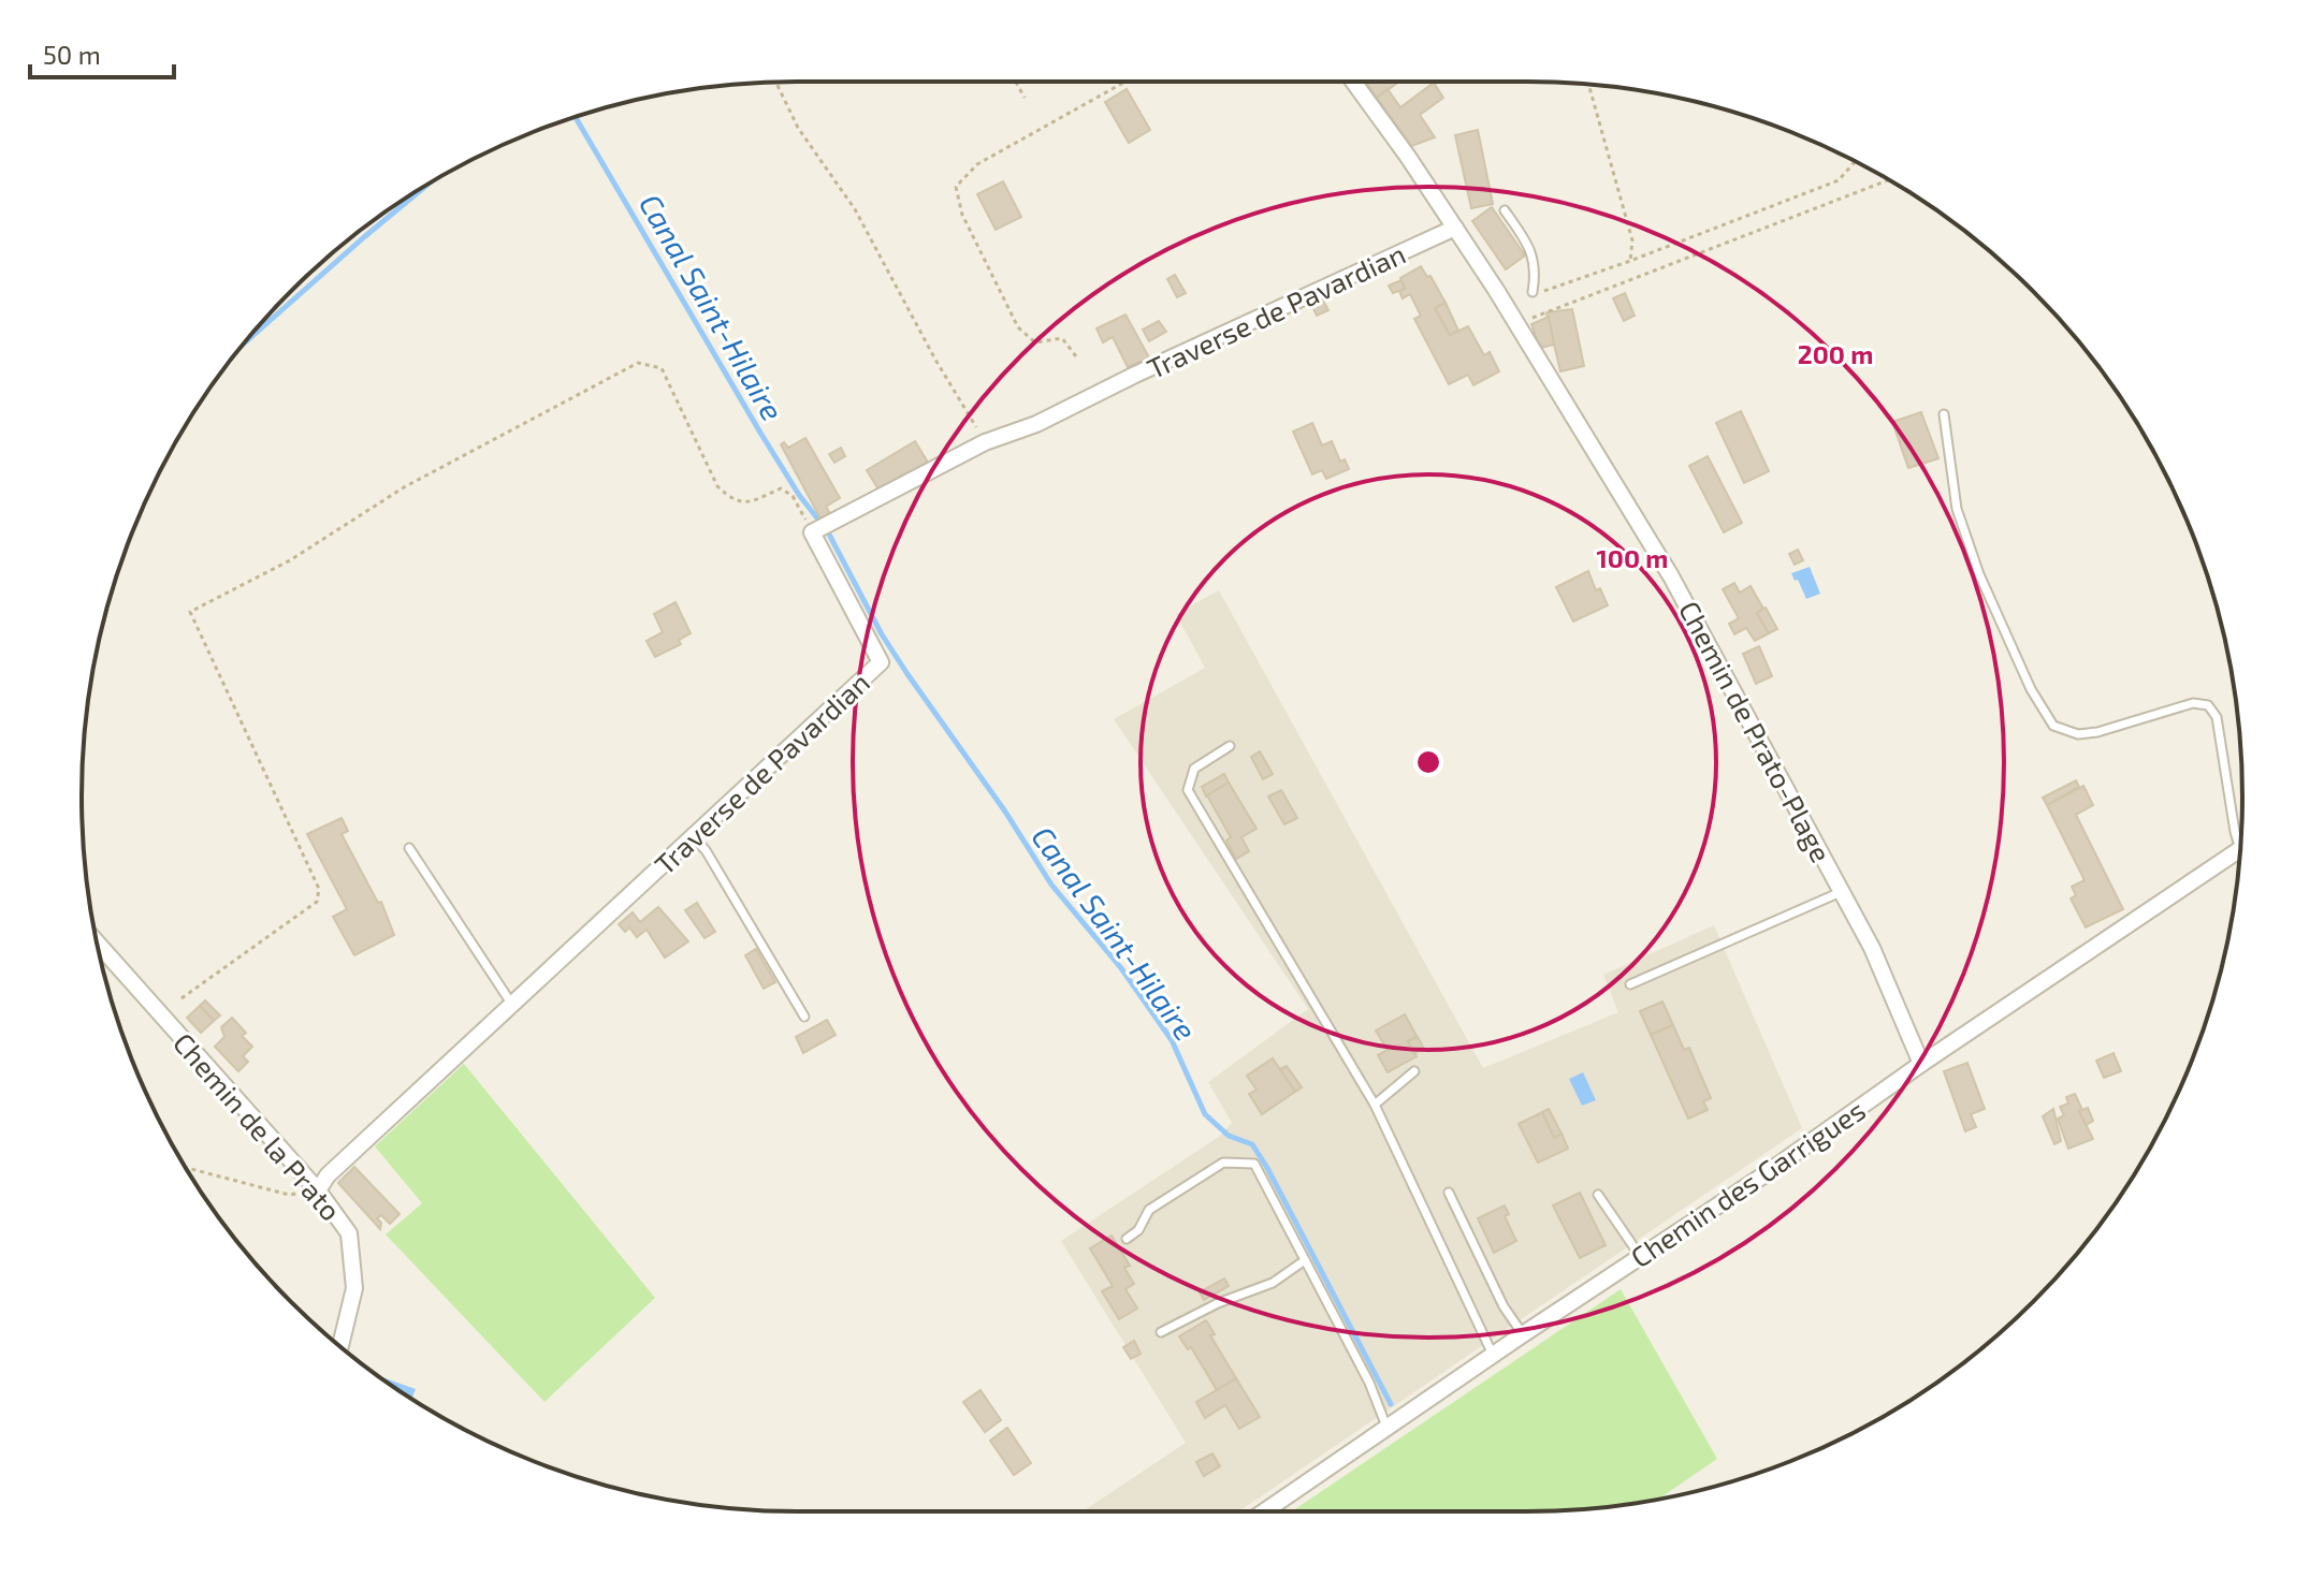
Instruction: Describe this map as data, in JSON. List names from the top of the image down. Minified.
{"streets":{"street":["Traverse de Pavardian","Chemin de Prato-Plage","Chemin de la Prato","Chemin des Garrigues"]},"crossings":[["Traverse de Pavardian","Chemin de Prato-Plage"],["Traverse de Pavardian","Chemin de la Prato"],["Chemin de Prato-Plage","Chemin des Garrigues"]],"water":["Canal Saint-Hilaire"],"scale_bar":"50 m","rings":["200 m","100 m"]}
